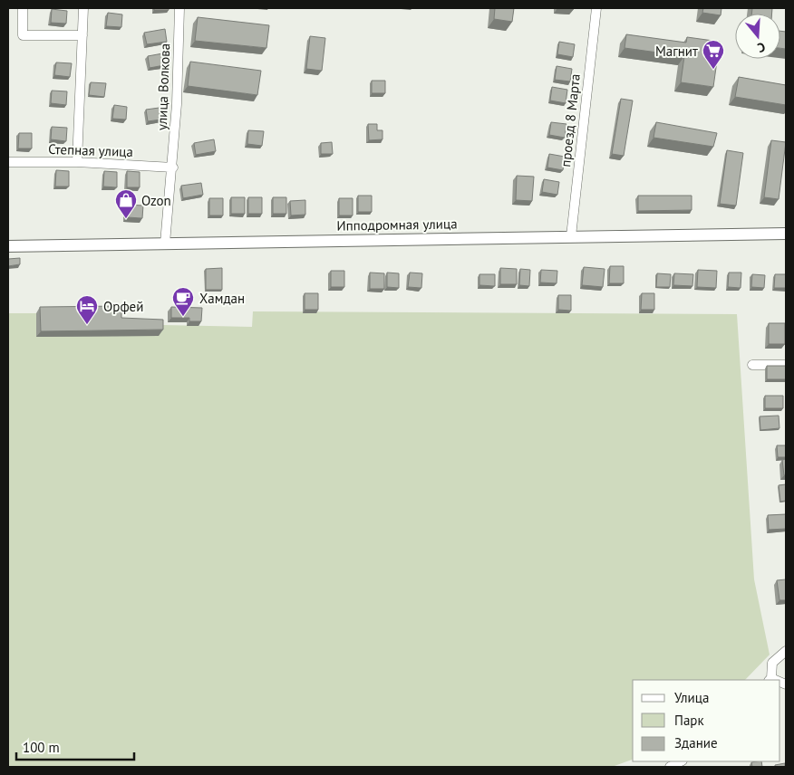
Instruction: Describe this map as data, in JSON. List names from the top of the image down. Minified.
{"streets":{"main road":["Ипподромная улица"],"street":["улица Волкова","проезд 8 Марта","Степная улица"]},"crossings":[["улица Волкова","Степная улица"],["улица Волкова","Ипподромная улица"],["проезд 8 Марта","Ипподромная улица"]],"places":{"supermarket":["Магнит"],"shop":["Ozon"],"cafe":["Хамдан"],"hotel":["Орфей"]},"legend":["Улица","Парк","Здание"],"scale_bar":"100 m","north":"bottom"}
